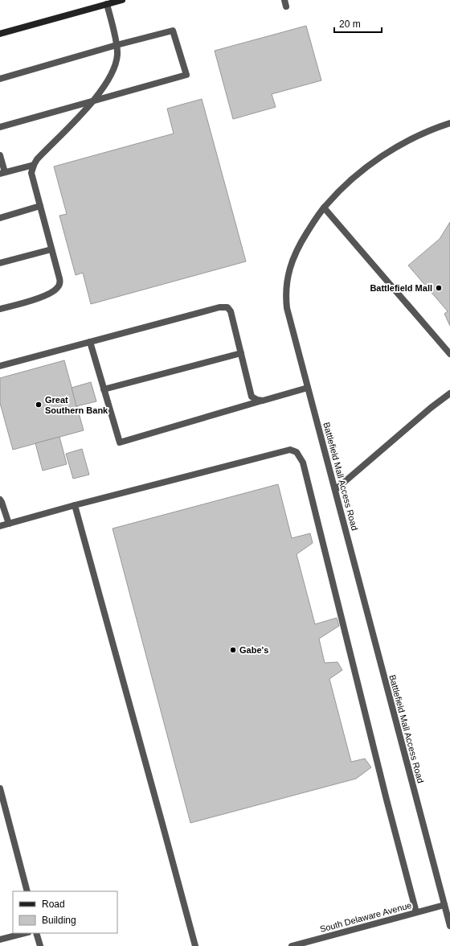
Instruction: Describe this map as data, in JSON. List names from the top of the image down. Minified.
{"streets":{"street":["Battlefield Mall Access Road","South Delaware Avenue"]},"crossings":[["Battlefield Mall Access Road","South Delaware Avenue"]],"places":["Battlefield Mall","Great Southern Bank","Gabe's"],"legend":["Road","Building"],"scale_bar":"20 m"}
